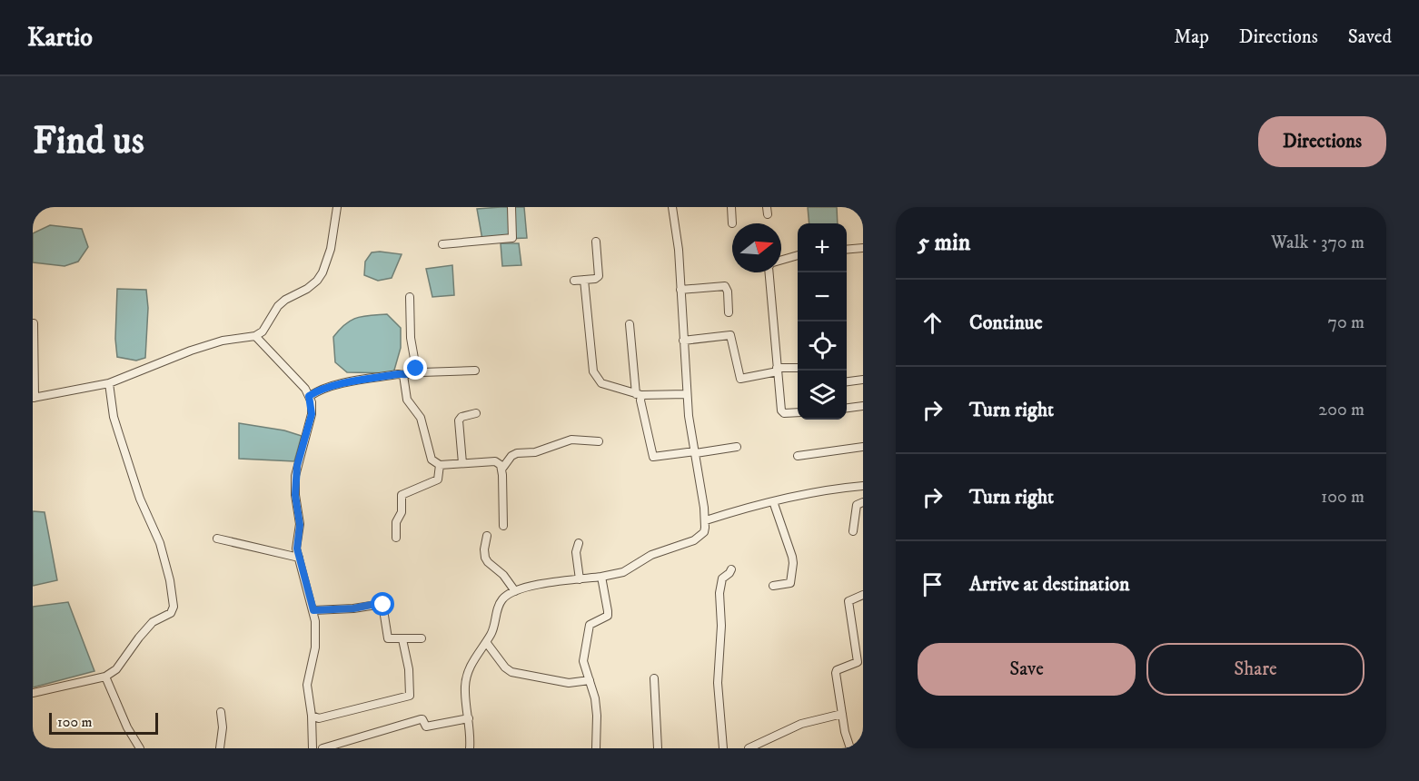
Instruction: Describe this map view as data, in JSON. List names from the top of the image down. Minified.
{"scale_bar":"100 m","north":"right","page":{"header":"Kartio","nav":["Map","Directions","Saved"],"buttons":["Directions",["Save","Share"]],"title":"Find us","heading":["5 min","Walk · 370 m"],"map_buttons":["+","−"],"list":[["Continue","70 m"],["Turn right","200 m"],["Turn right","100 m"],"Arrive at destination"],"scale":"100 m"}}
